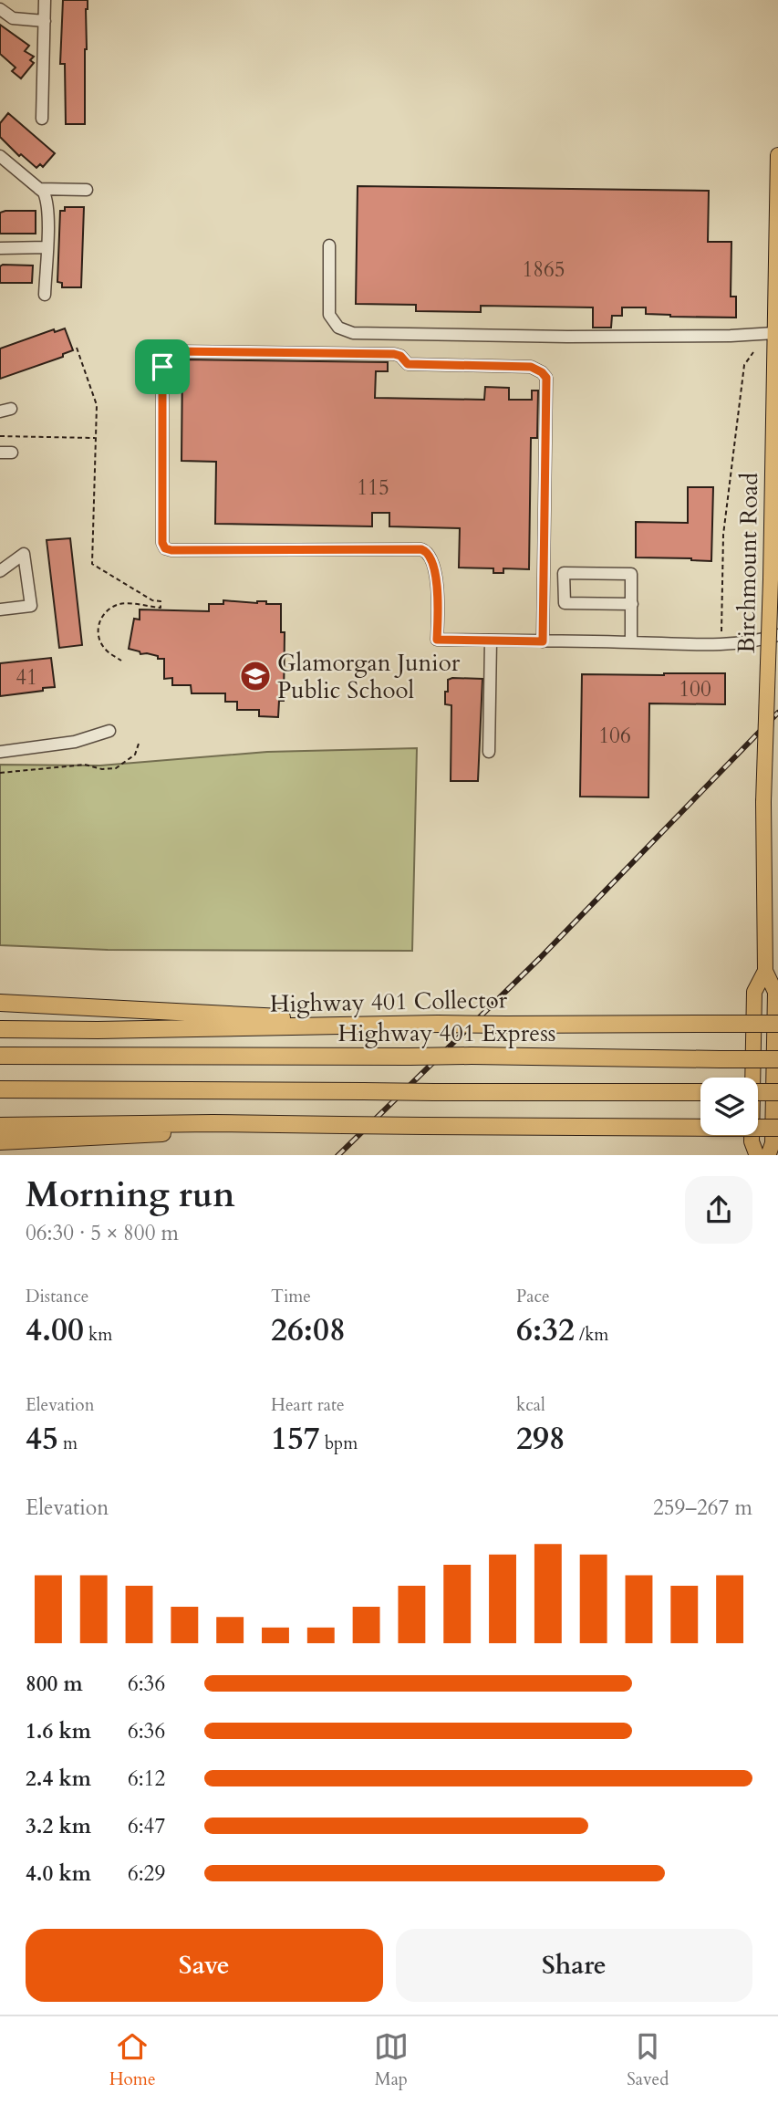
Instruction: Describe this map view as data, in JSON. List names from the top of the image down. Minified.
{"streets":{"highway":["Highway 401 Collector","Highway 401 Express"],"main road":["Birchmount Road"]},"places":{"school or university":["Glamorgan Junior Public School"]},"house_numbers":["1865","115","41","100","106"],"page":{"heading":["Morning run","06:30 · 5 × 800 m"],"stats":[["Distance","4.00 km"],["Time","26:08"],["Pace","6:32 /km"],["Elevation","45 m"],["Heart rate","157 bpm"],["kcal","298"]],"chart":["Elevation","259–267 m"],"list":[{"name":"800 m","note":"6:36"},{"name":"1.6 km","note":"6:36"},{"name":"2.4 km","note":"6:12"},{"name":"3.2 km","note":"6:47"},{"name":"4.0 km","note":"6:29"}],"buttons":["Save","Share"],"tabs":["Home","Map","Saved"]}}
